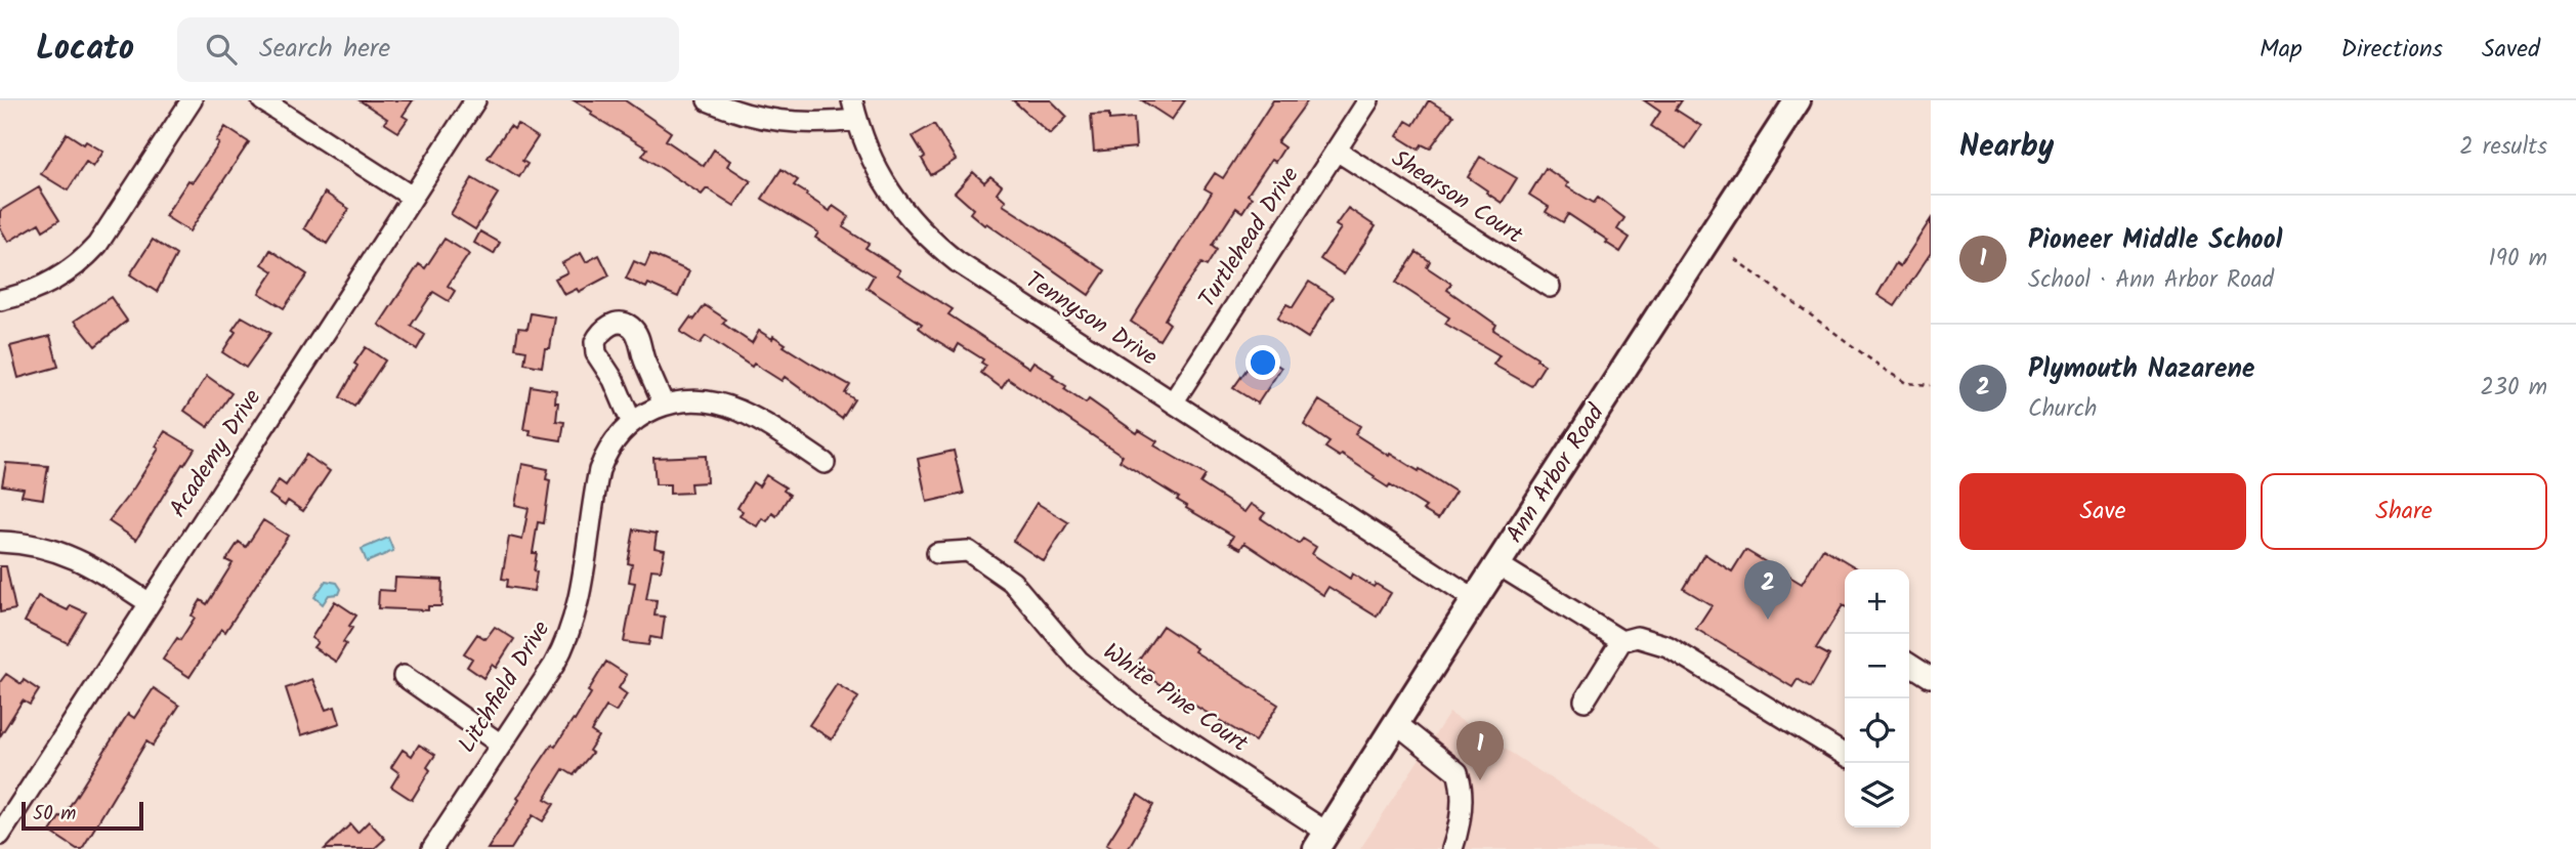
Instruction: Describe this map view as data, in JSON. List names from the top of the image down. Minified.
{"streets":{"main road":["Ann Arbor Road"],"street":["Shearson Court","Turtlehead Drive","Tennyson Drive","Academy Drive","Litchfield Drive","White Pine Court"]},"crossings":[["Shearson Court","Turtlehead Drive"],["Turtlehead Drive","Tennyson Drive"],["Tennyson Drive","Ann Arbor Road"],["Ann Arbor Road","White Pine Court"]],"scale_bar":"50 m","page":{"header":"Locato","search":"Search here","nav":["Map","Directions","Saved"],"heading":["Nearby","2 results"],"list":[{"mark":"1","name":"Pioneer Middle School","note":"School · Ann Arbor Road","value":"190 m"},{"mark":"2","name":"Plymouth Nazarene","note":"Church","value":"230 m"}],"buttons":["Save","Share"],"pins":["2","1"],"map_buttons":["+","−"],"scale":"50 m"}}
